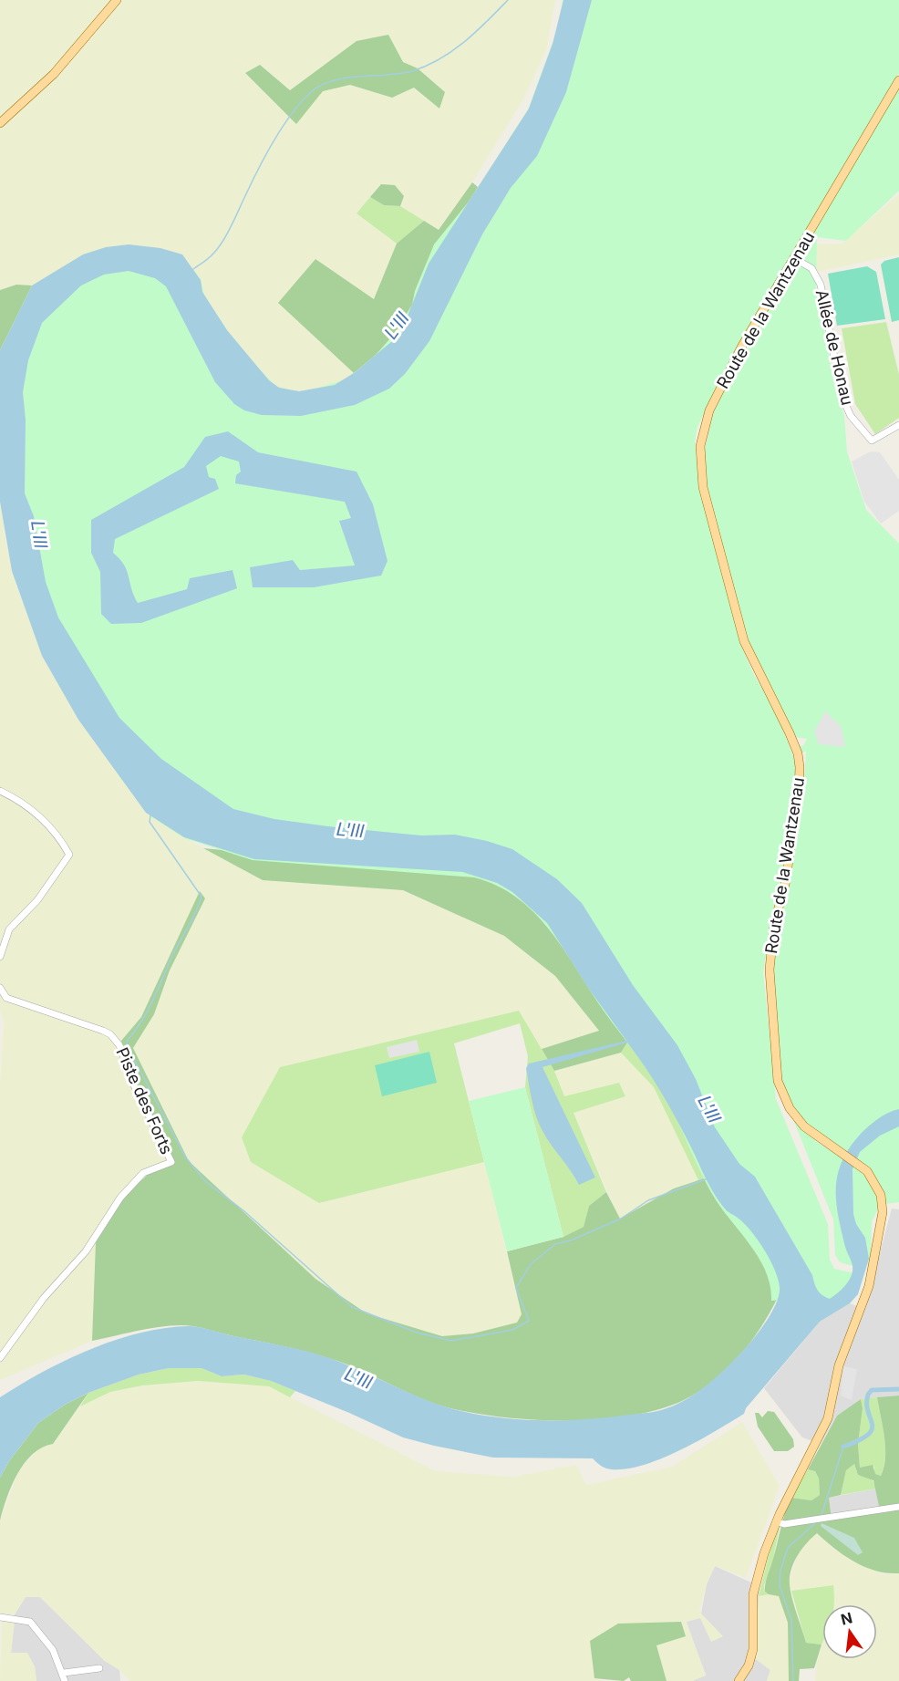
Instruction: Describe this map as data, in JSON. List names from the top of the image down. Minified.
{"streets":{"main road":["Route de la Wantzenau"],"street":["Allée de Honau","Piste des Forts"]},"crossings":[["Route de la Wantzenau","Allée de Honau"]],"water":["L'Ill"],"north":"top"}
